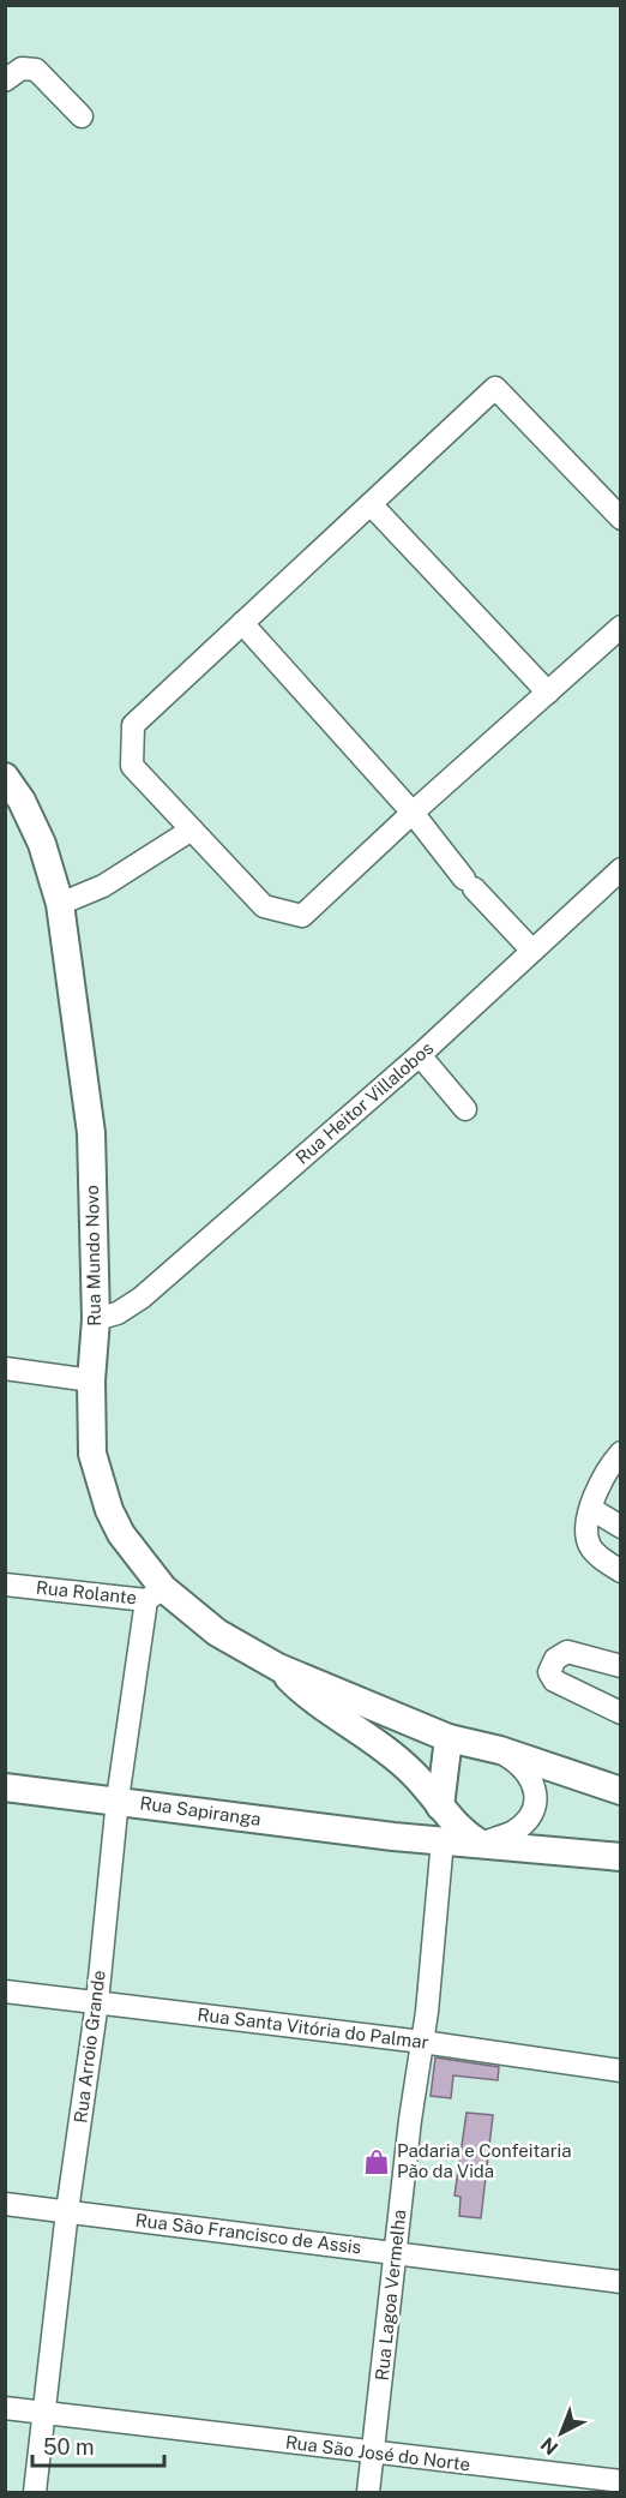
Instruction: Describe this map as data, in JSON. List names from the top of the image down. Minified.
{"streets":{"main road":["Rua Mundo Novo","Rua Sapiranga"],"street":["Rua Heitor Villalobos","Rua Rolante","Rua Santa Vitória do Palmar","Rua Arroio Grande","Rua São Francisco de Assis","Rua Lagoa Vermelha","Rua São José do Norte"]},"crossings":[["Rua Heitor Villalobos","Rua Mundo Novo"],["Rua Mundo Novo","Rua Rolante"],["Rua Mundo Novo","Rua Sapiranga"],["Rua Mundo Novo","Rua Arroio Grande"],["Rua Rolante","Rua Arroio Grande"],["Rua Sapiranga","Rua Arroio Grande"],["Rua Sapiranga","Rua Lagoa Vermelha"],["Rua Santa Vitória do Palmar","Rua Arroio Grande"],["Rua Santa Vitória do Palmar","Rua Lagoa Vermelha"],["Rua Arroio Grande","Rua São Francisco de Assis"],["Rua Arroio Grande","Rua São José do Norte"],["Rua São Francisco de Assis","Rua Lagoa Vermelha"],["Rua Lagoa Vermelha","Rua São José do Norte"]],"places":{"shop":["Padaria e Confeitaria Pão da Vida"]},"scale_bar":"50 m","north":"bottom left"}
